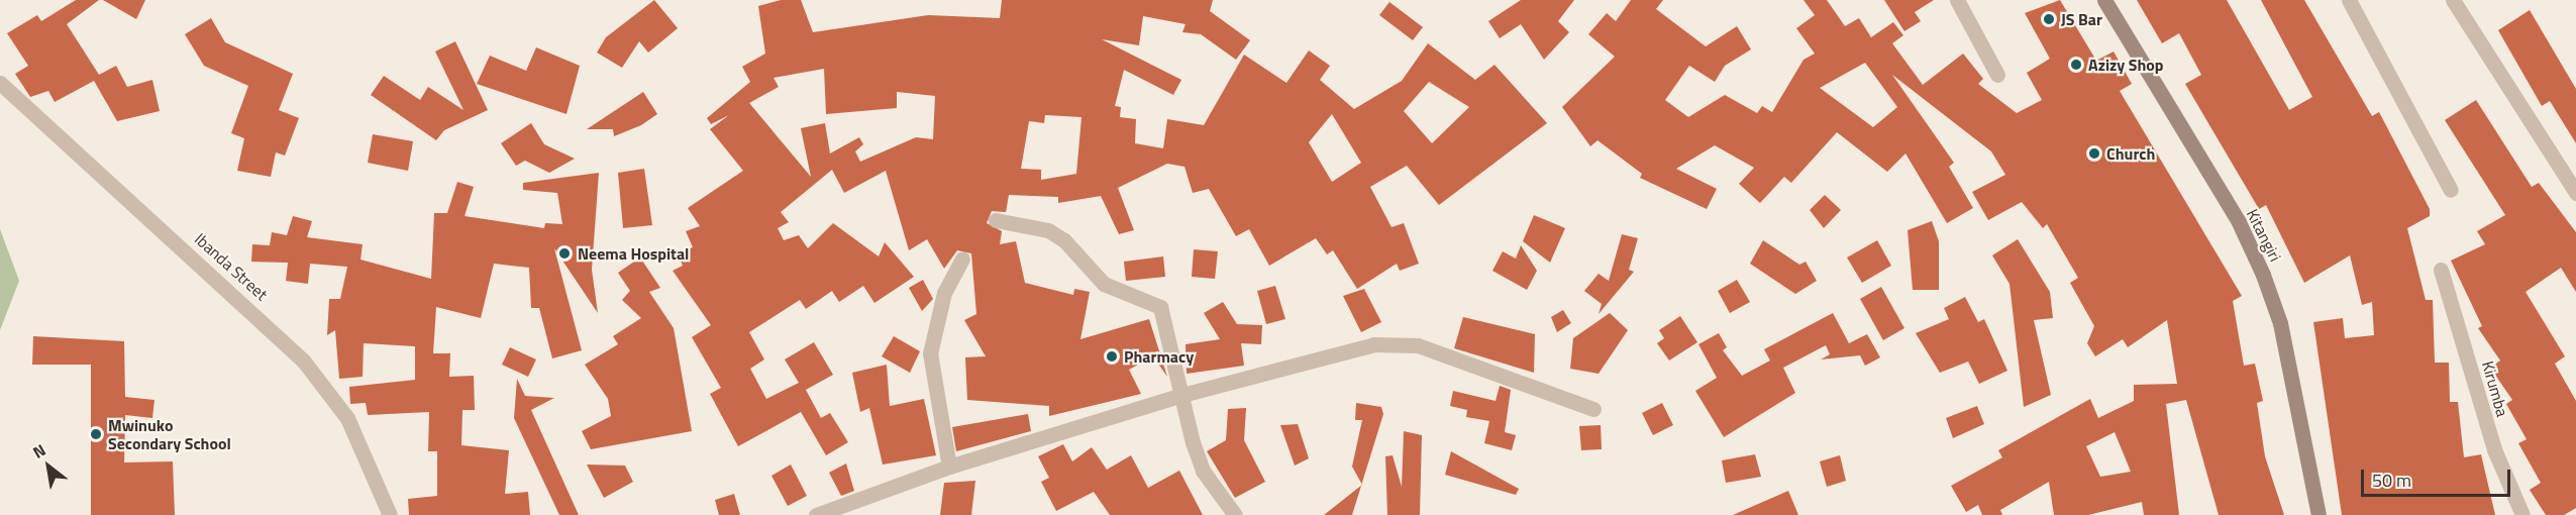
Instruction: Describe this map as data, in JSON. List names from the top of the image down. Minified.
{"streets":{"main road":["Kitangiri"],"street":["Ibanda Street","Kirumba"]},"places":["JS Bar","Azizy Shop","Church","Neema Hospital","Pharmacy","Mwinuko Secondary School"],"scale_bar":"50 m","north":"top left"}
